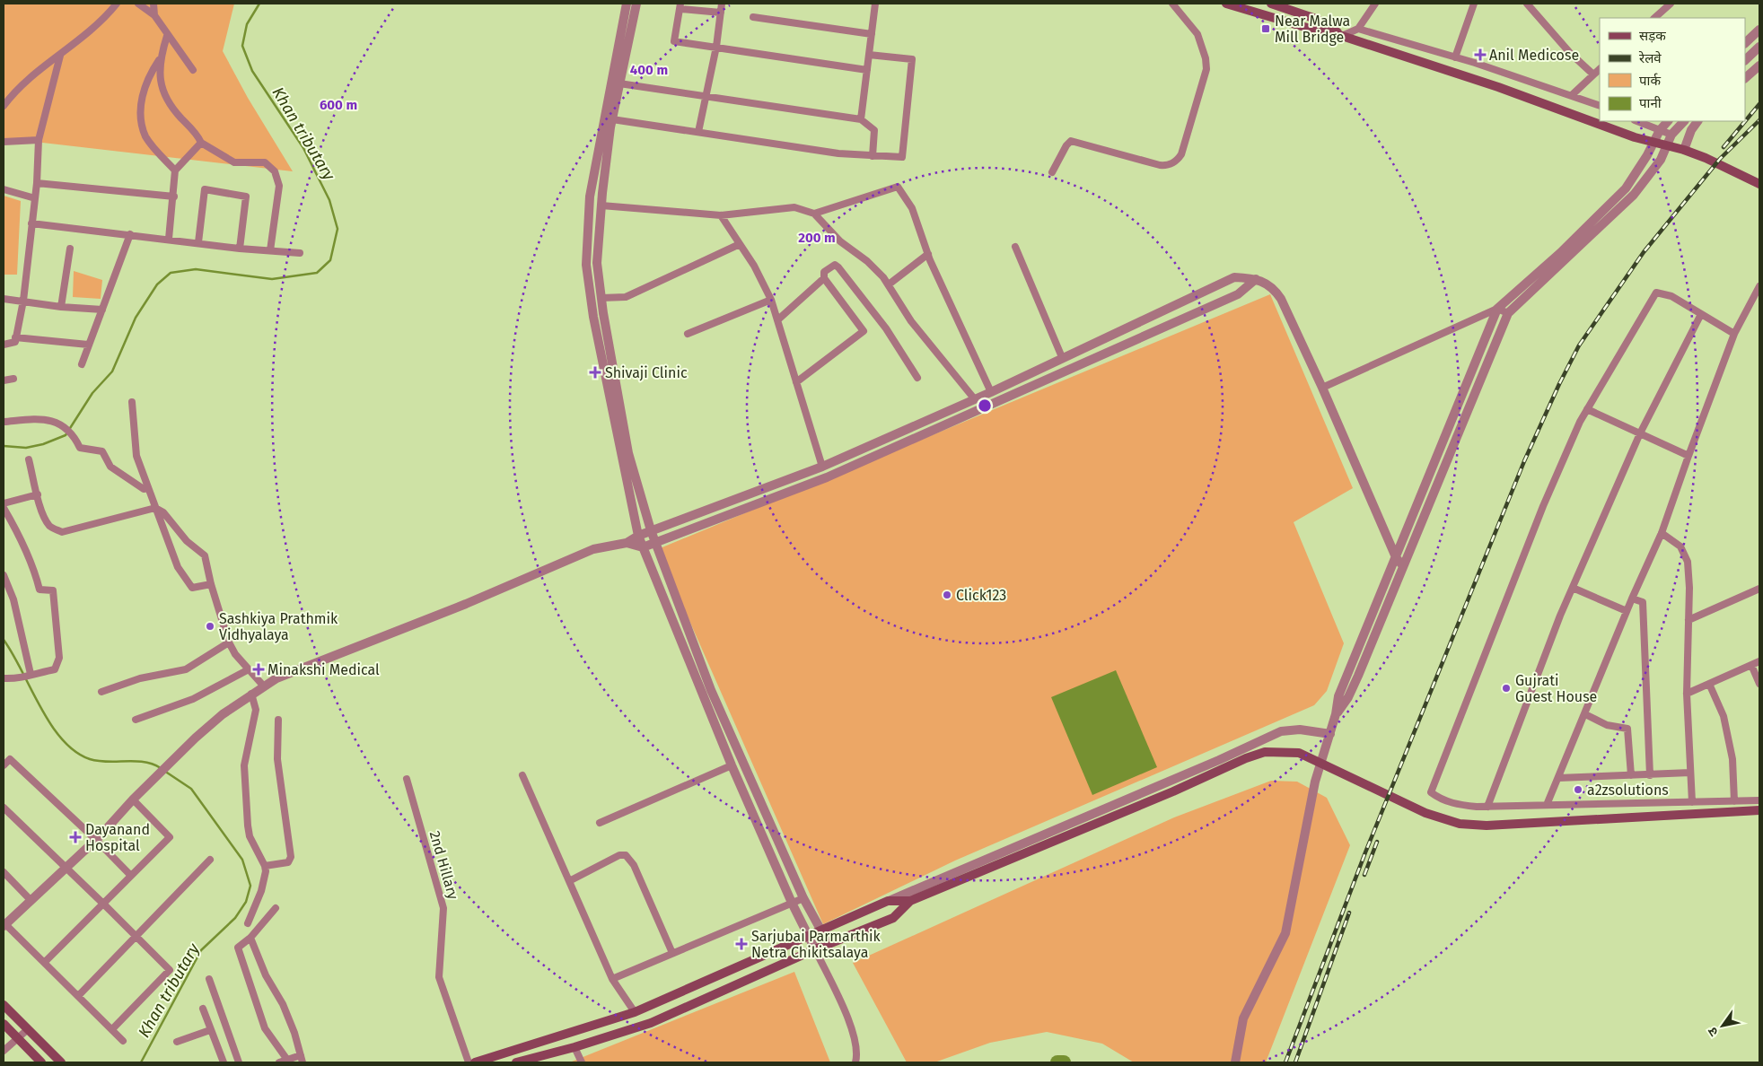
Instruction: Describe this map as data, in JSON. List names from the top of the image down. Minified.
{"streets":{"street":["2nd Hillary"]},"water":["Khan tributary"],"places":{"transit":["Near Malwa Mill Bridge"],"health":["Anil Medicose","Shivaji Clinic","Minakshi Medical","Dayanand Hospital","Sarjubai Parmarthik Netra Chikitsalaya"],"other":["Click123","Sashkiya Prathmik Vidhyalaya","Gujrati Guest House","a2zsolutions"]},"legend":["सड़क","रेलवे","पार्क","पानी"],"north":"bottom left","rings":["400 m","600 m","200 m"]}
